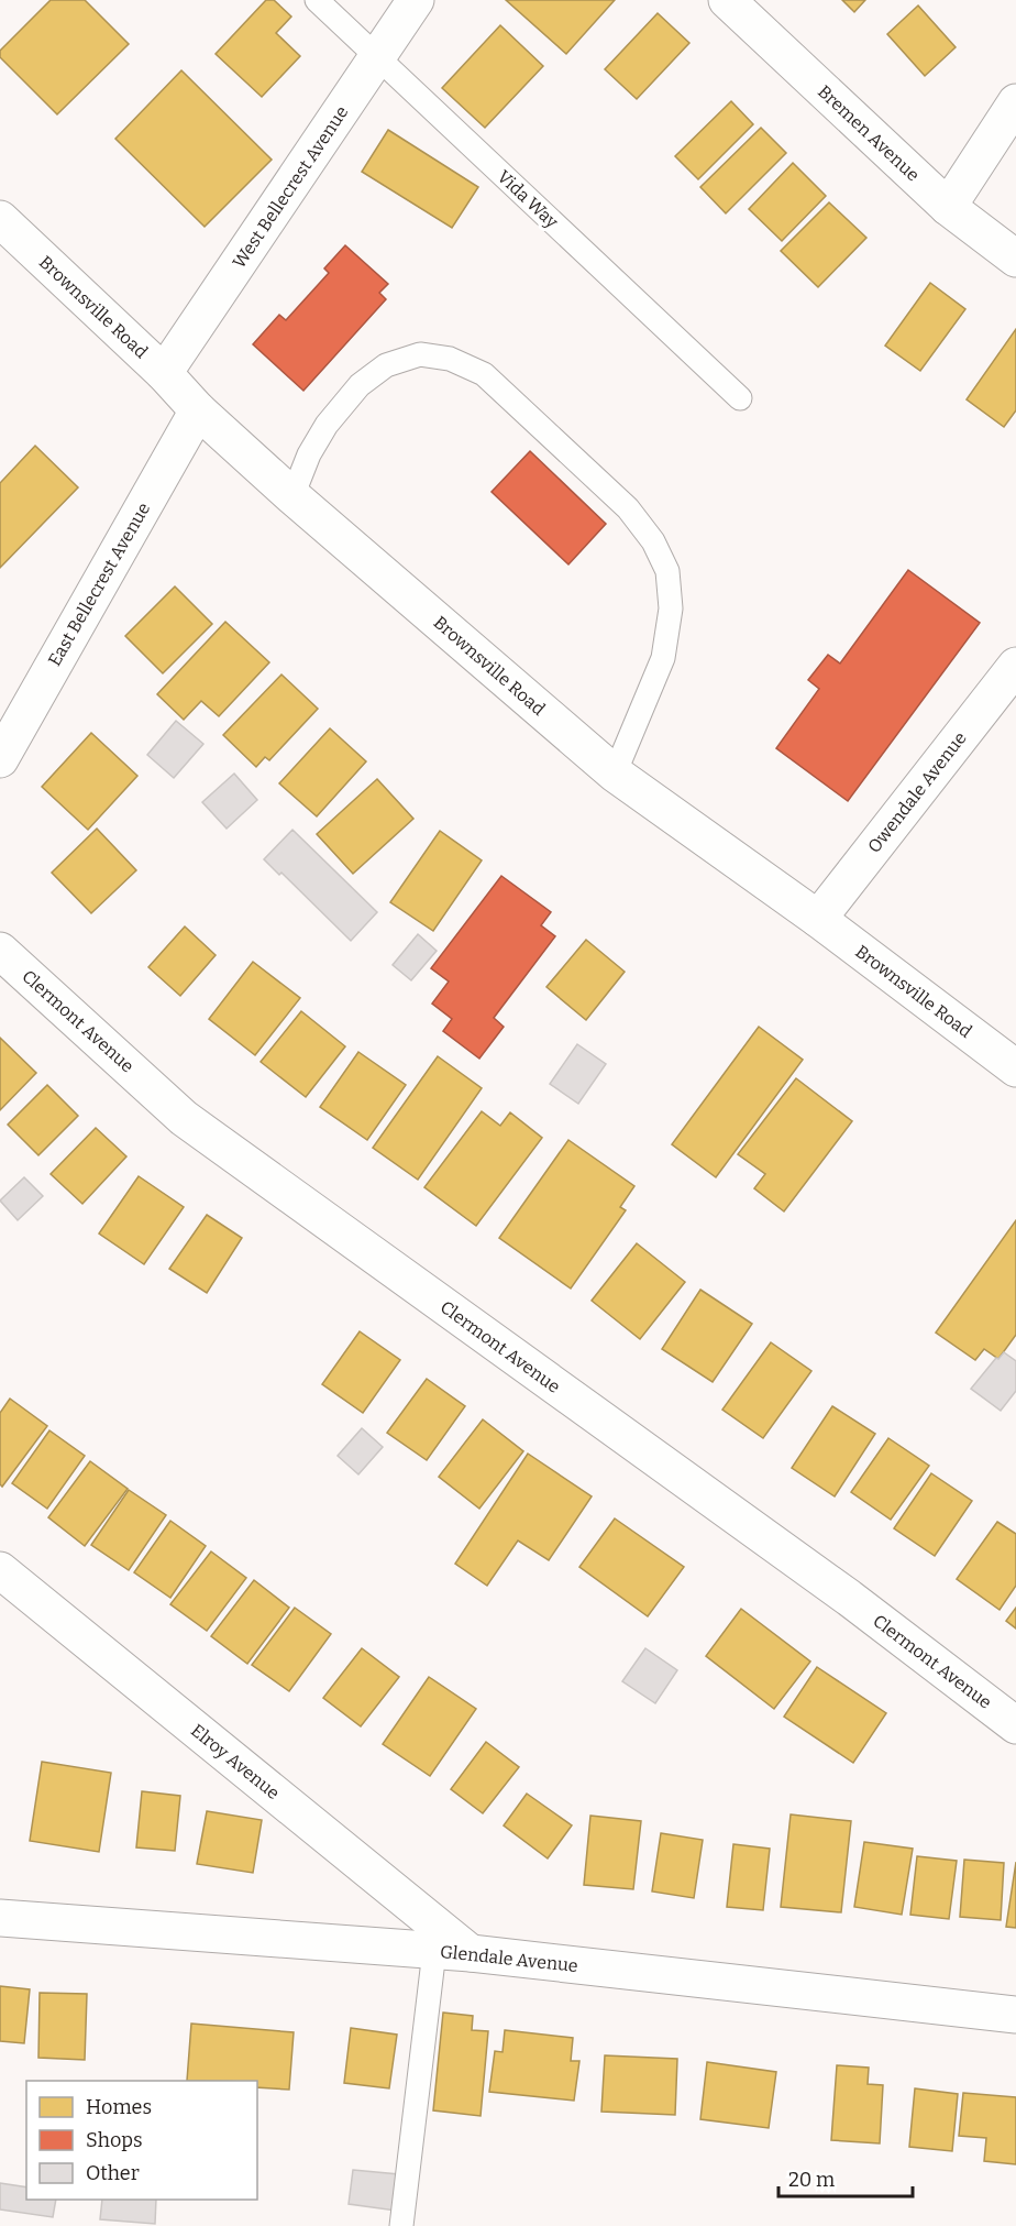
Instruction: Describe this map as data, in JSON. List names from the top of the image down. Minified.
{"streets":{"street":["Bremen Avenue","West Bellecrest Avenue","Brownsville Road","East Bellecrest Avenue","Owendale Avenue","Clermont Avenue","Elroy Avenue","Glendale Avenue"],"lane":["Vida Way"]},"crossings":[["West Bellecrest Avenue","Vida Way"],["West Bellecrest Avenue","Brownsville Road"],["Brownsville Road","East Bellecrest Avenue"],["Brownsville Road","Owendale Avenue"],["Elroy Avenue","Glendale Avenue"]],"legend":["Homes","Shops","Other"],"scale_bar":"20 m"}
